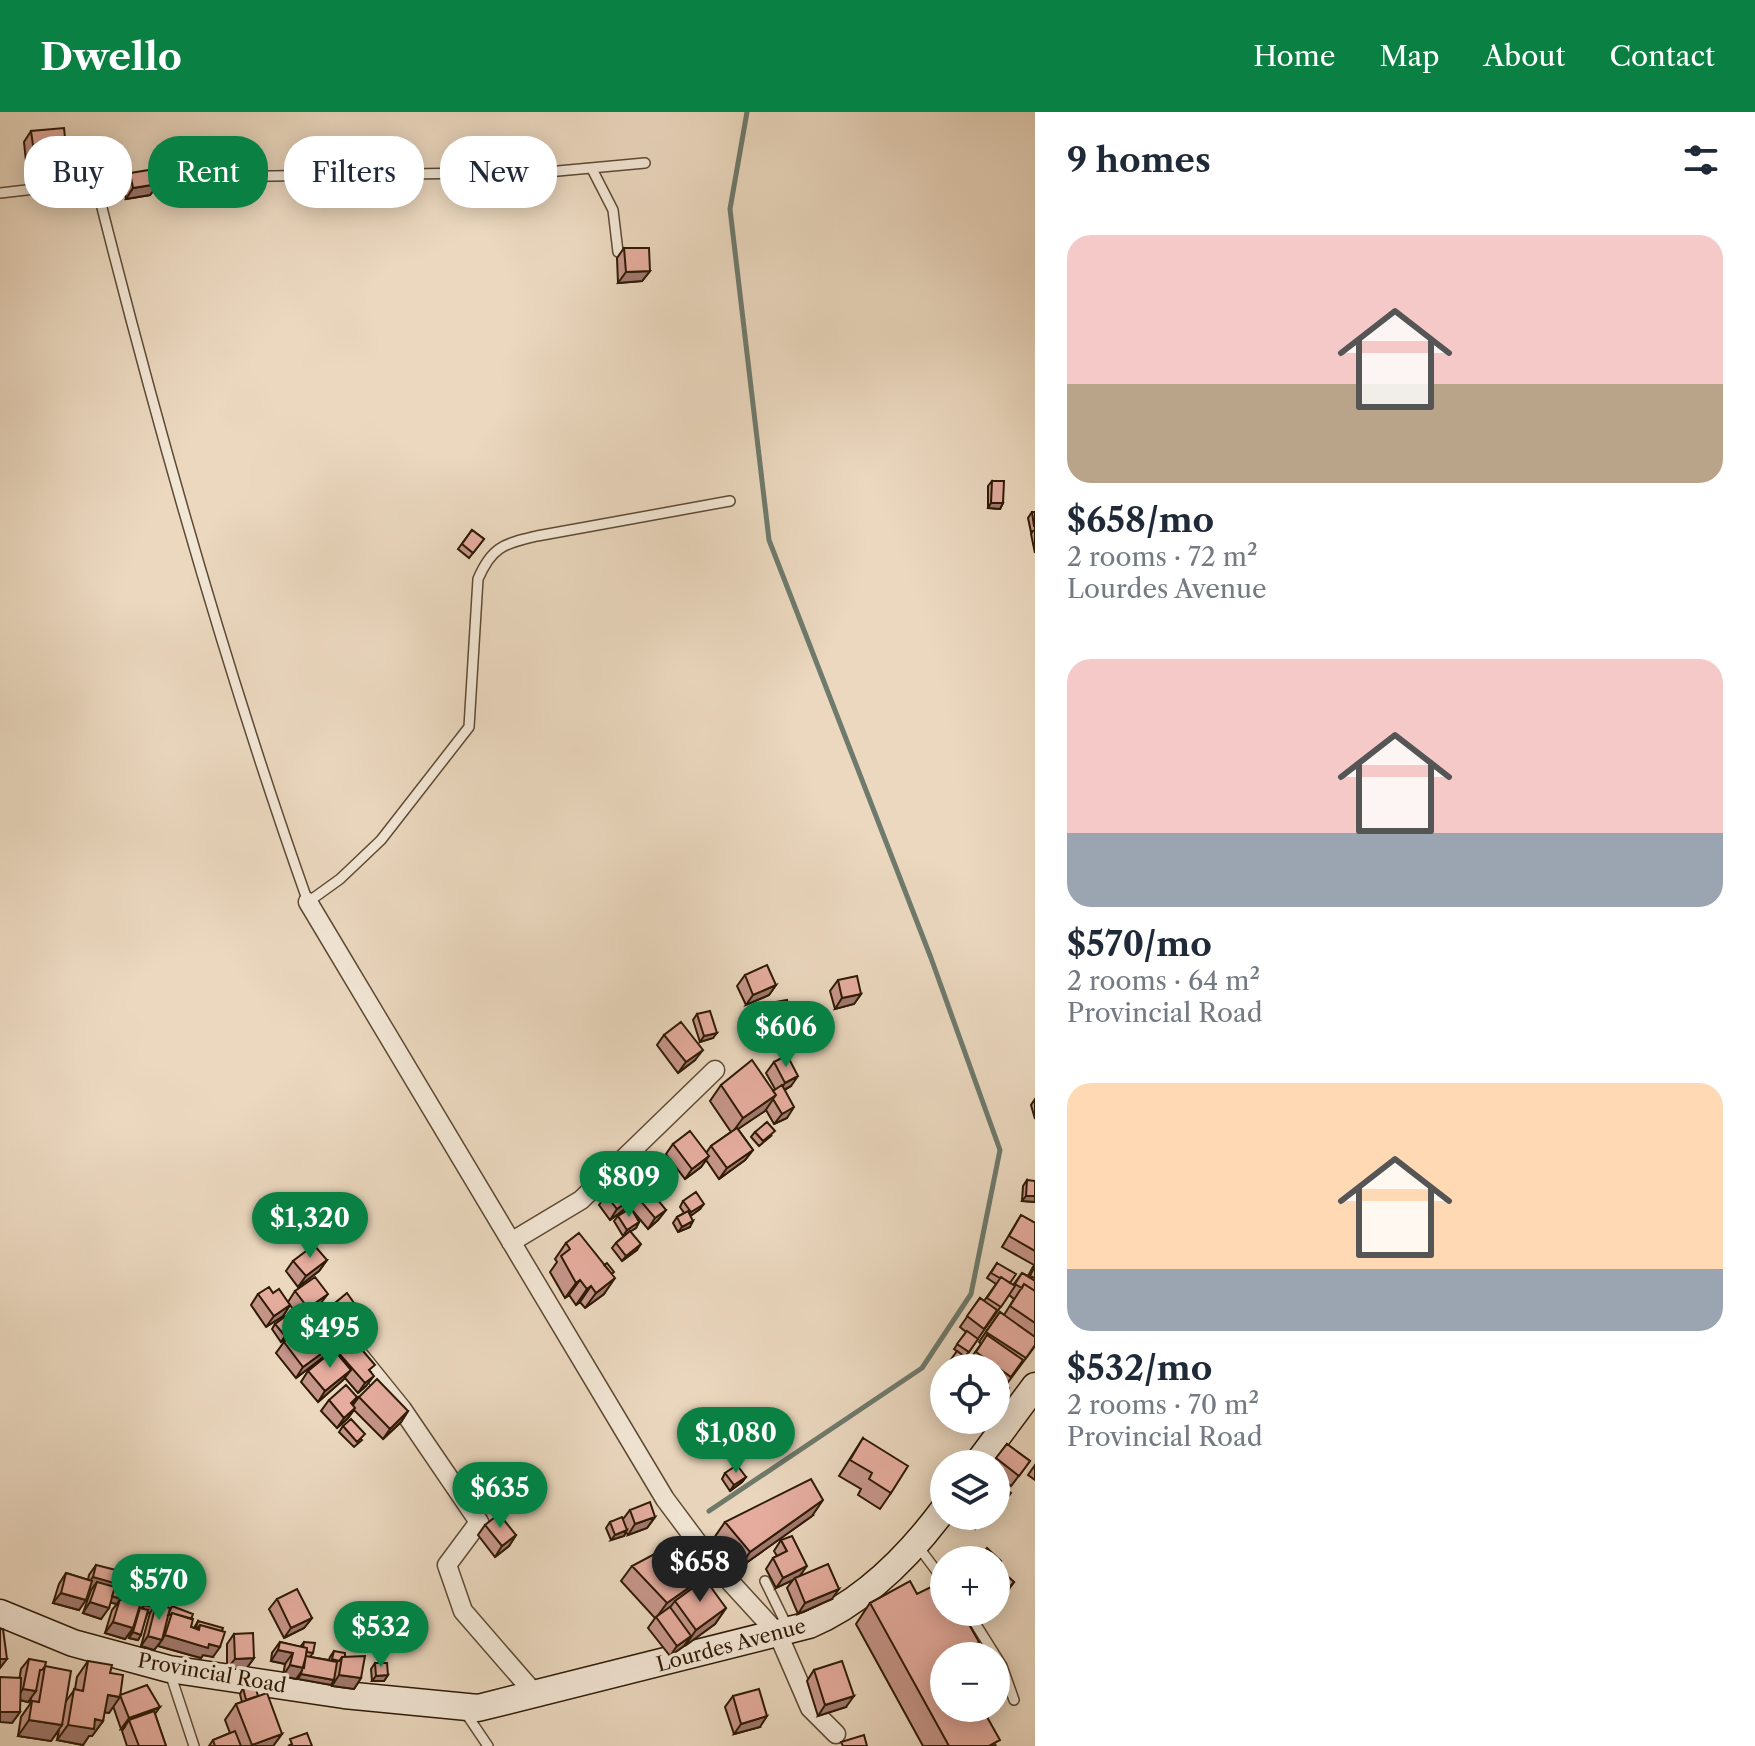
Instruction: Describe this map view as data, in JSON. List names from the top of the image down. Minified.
{"streets":{"main road":["Lourdes Avenue","Provincial Road"]},"crossings":[["Lourdes Avenue","Provincial Road"]],"page":{"header":"Dwello","nav":["Home","Map","About","Contact"],"heading":"9 homes","chip":["Buy","Rent","Filters","New"],"list":[{"name":"$658/mo","note":"2 rooms · 72 m² · Lourdes Avenue"},{"name":"$570/mo","note":"2 rooms · 64 m² · Provincial Road"},{"name":"$532/mo","note":"2 rooms · 70 m² · Provincial Road"}],"price":["$606","$809","$1,320","$495","$1,080","$635","$658","$570","$532"],"map_buttons":["+","−"]}}
